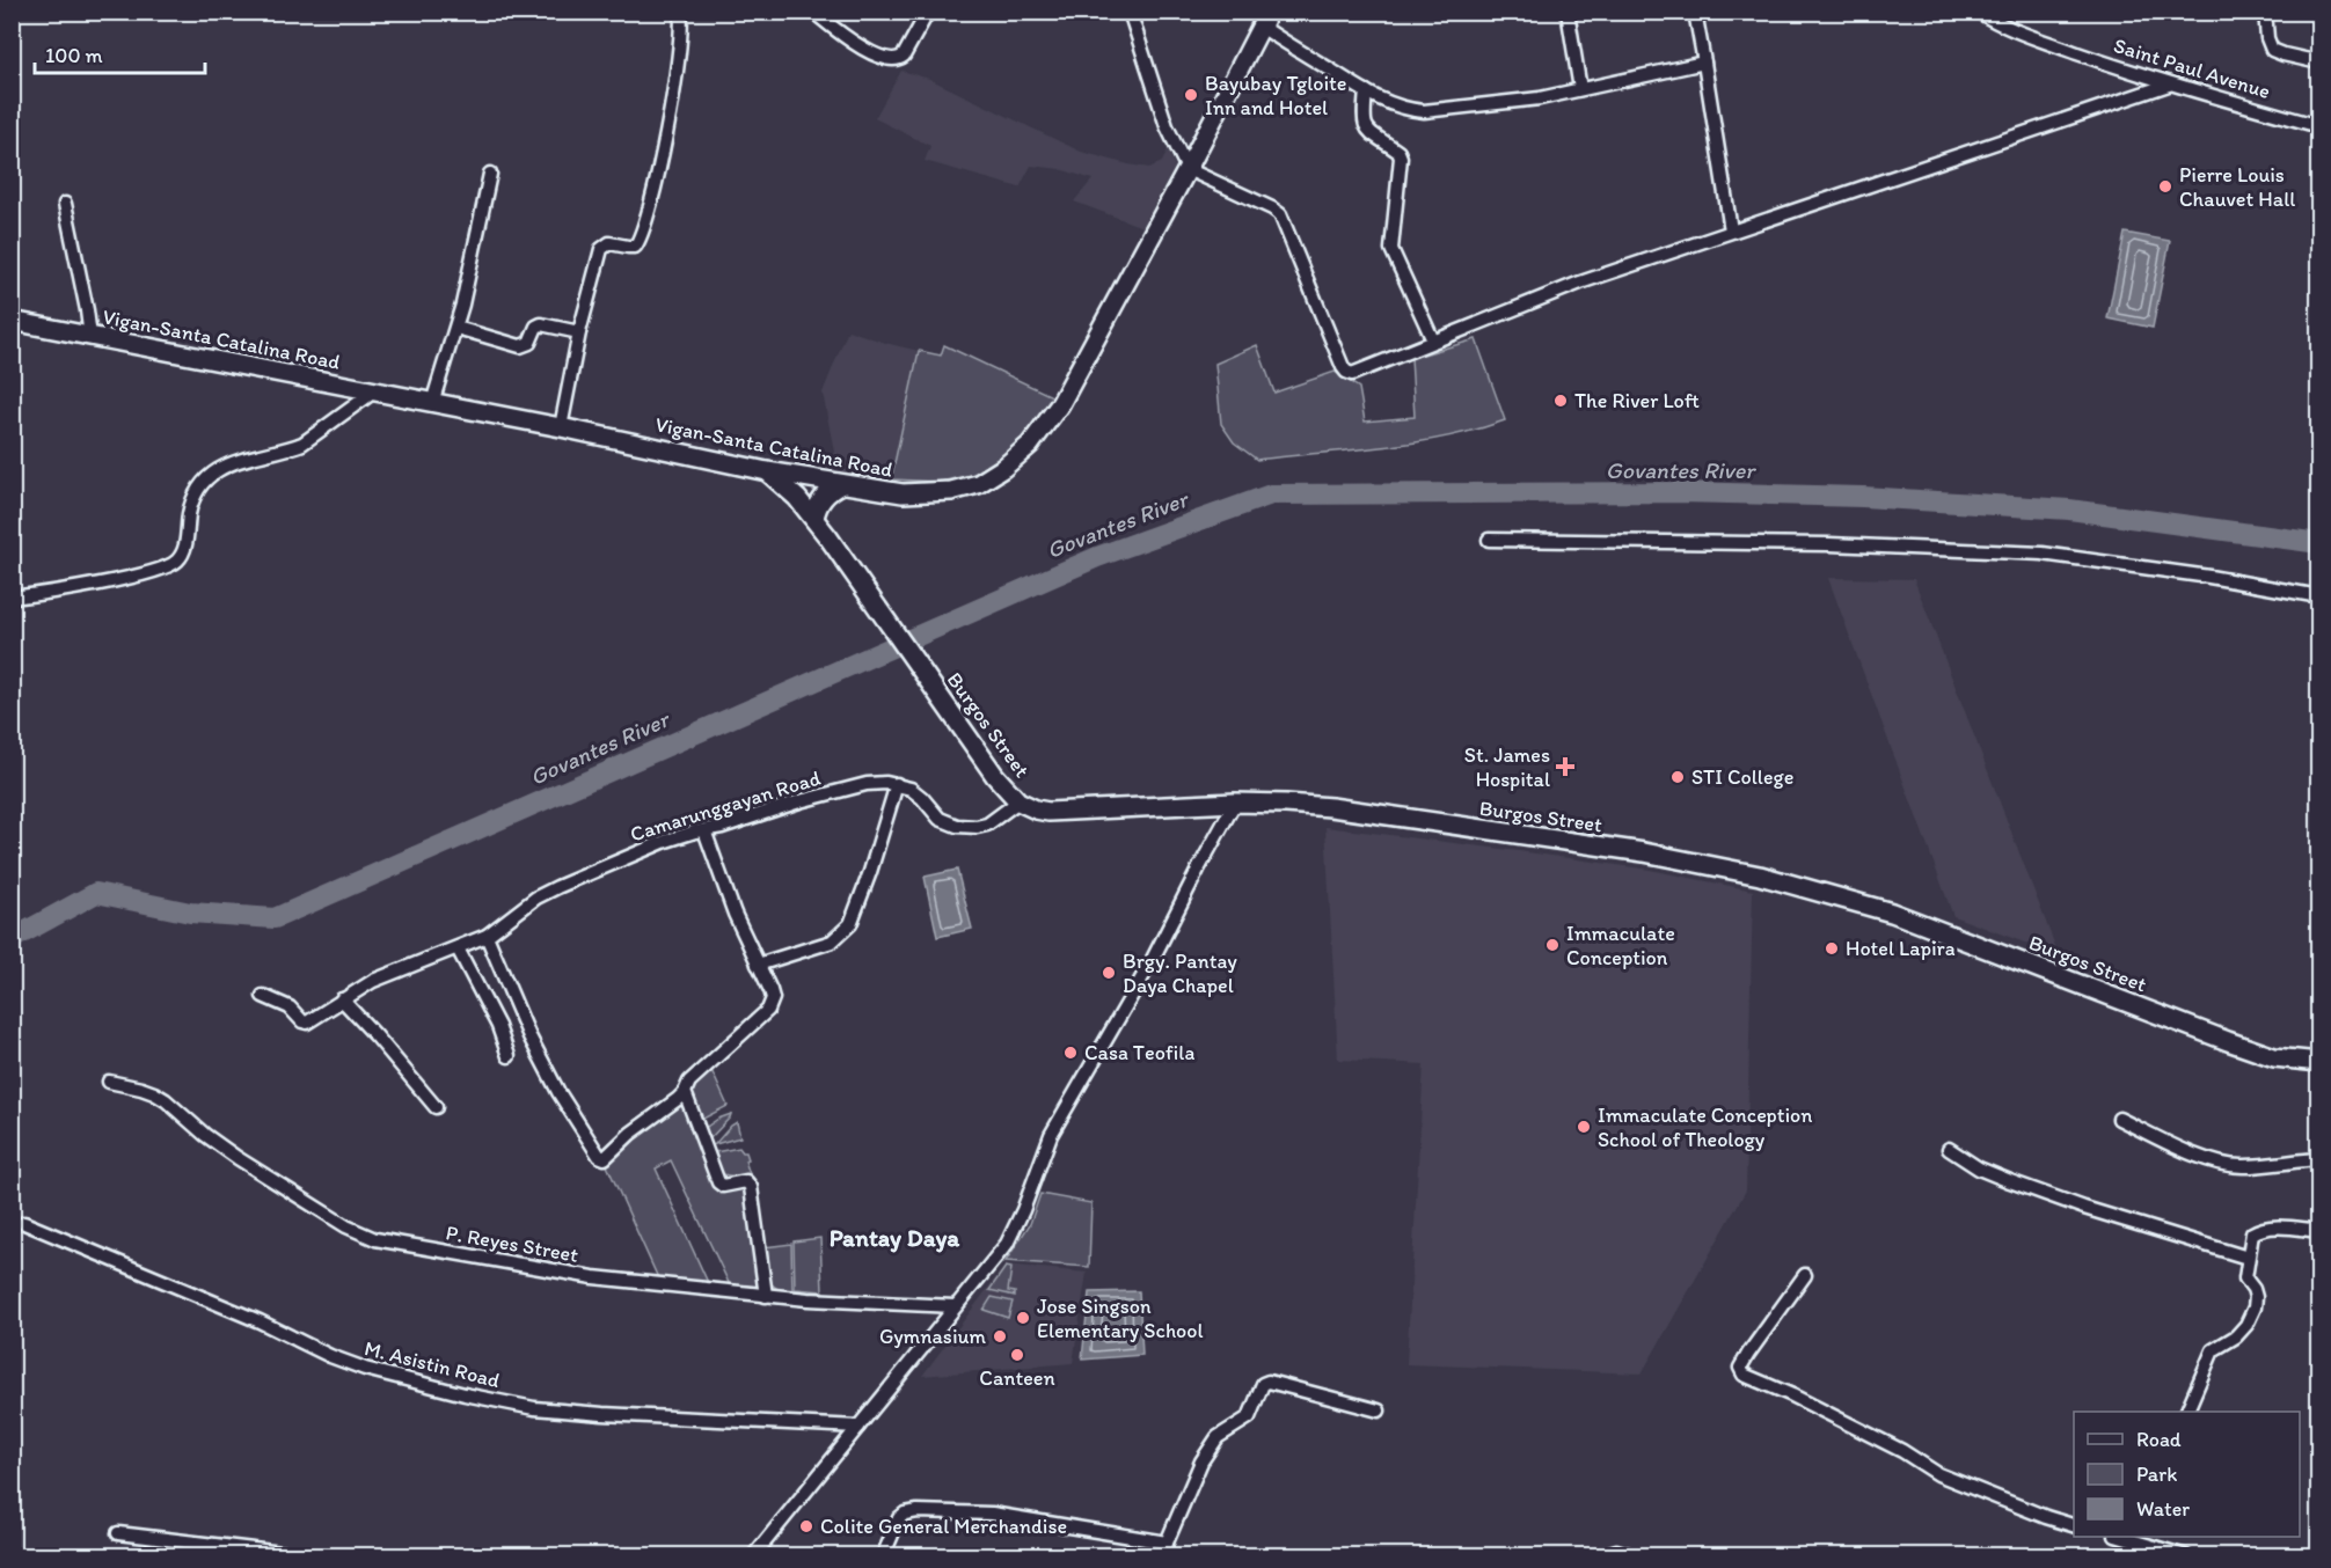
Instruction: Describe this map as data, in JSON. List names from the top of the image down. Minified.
{"streets":{"main road":["Vigan-Santa Catalina Road","Burgos Street"],"street":["Saint Paul Avenue","Camarunggayan Road","P. Reyes Street","M. Asistin Road"]},"crossings":[["Vigan-Santa Catalina Road","Burgos Street"]],"districts":["Pantay Daya"],"water":["Govantes River"],"places":{"other":["Bayubay Tgloite Inn and Hotel","Pierre Louis Chauvet Hall","The River Loft","STI College","Immaculate Conception","Hotel Lapira","Brgy. Pantay Daya Chapel","Casa Teofila","Immaculate Conception School of Theology","Jose Singson Elementary School","Gymnasium","Canteen","Colite General Merchandise"],"health":["St. James Hospital"]},"legend":["Road","Park","Water"],"scale_bar":"100 m"}
